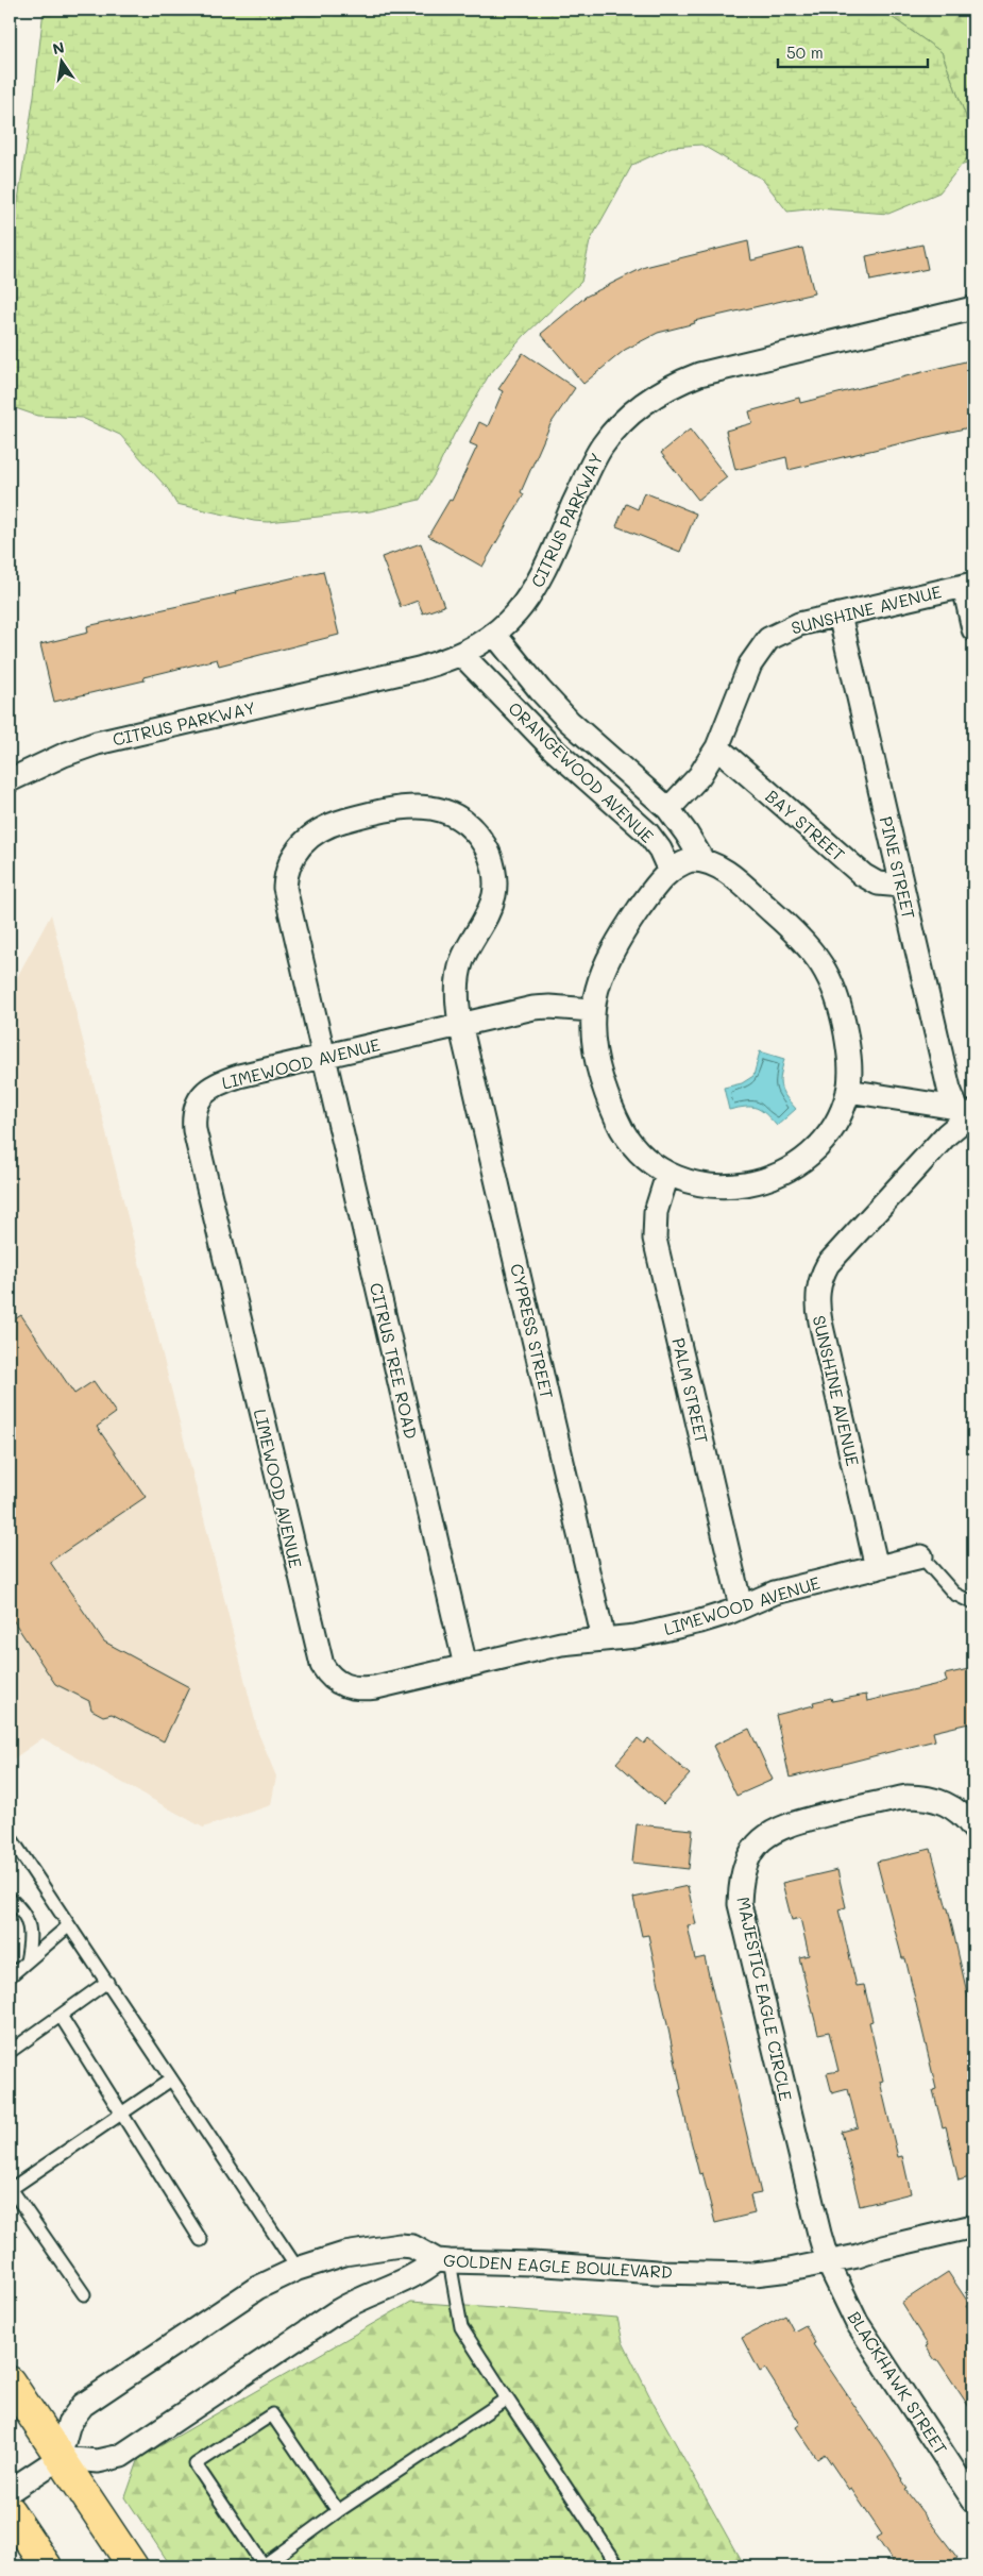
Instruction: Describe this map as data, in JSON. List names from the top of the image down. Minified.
{"streets":{"street":["CITRUS PARKWAY","SUNSHINE AVENUE","ORANGEWOOD AVENUE","BAY STREET","PINE STREET","LIMEWOOD AVENUE","CYPRESS STREET","CITRUS TREE ROAD","PALM STREET","MAJESTIC EAGLE CIRCLE","GOLDEN EAGLE BOULEVARD","BLACKHAWK STREET"]},"crossings":[["CITRUS PARKWAY","ORANGEWOOD AVENUE"],["SUNSHINE AVENUE","BAY STREET"],["SUNSHINE AVENUE","PINE STREET"],["SUNSHINE AVENUE","LIMEWOOD AVENUE"],["BAY STREET","PINE STREET"],["LIMEWOOD AVENUE","CYPRESS STREET"],["LIMEWOOD AVENUE","CITRUS TREE ROAD"],["LIMEWOOD AVENUE","PALM STREET"],["CYPRESS STREET","CITRUS TREE ROAD"],["MAJESTIC EAGLE CIRCLE","GOLDEN EAGLE BOULEVARD"],["MAJESTIC EAGLE CIRCLE","BLACKHAWK STREET"],["GOLDEN EAGLE BOULEVARD","BLACKHAWK STREET"]],"scale_bar":"50 m","north":"top"}
